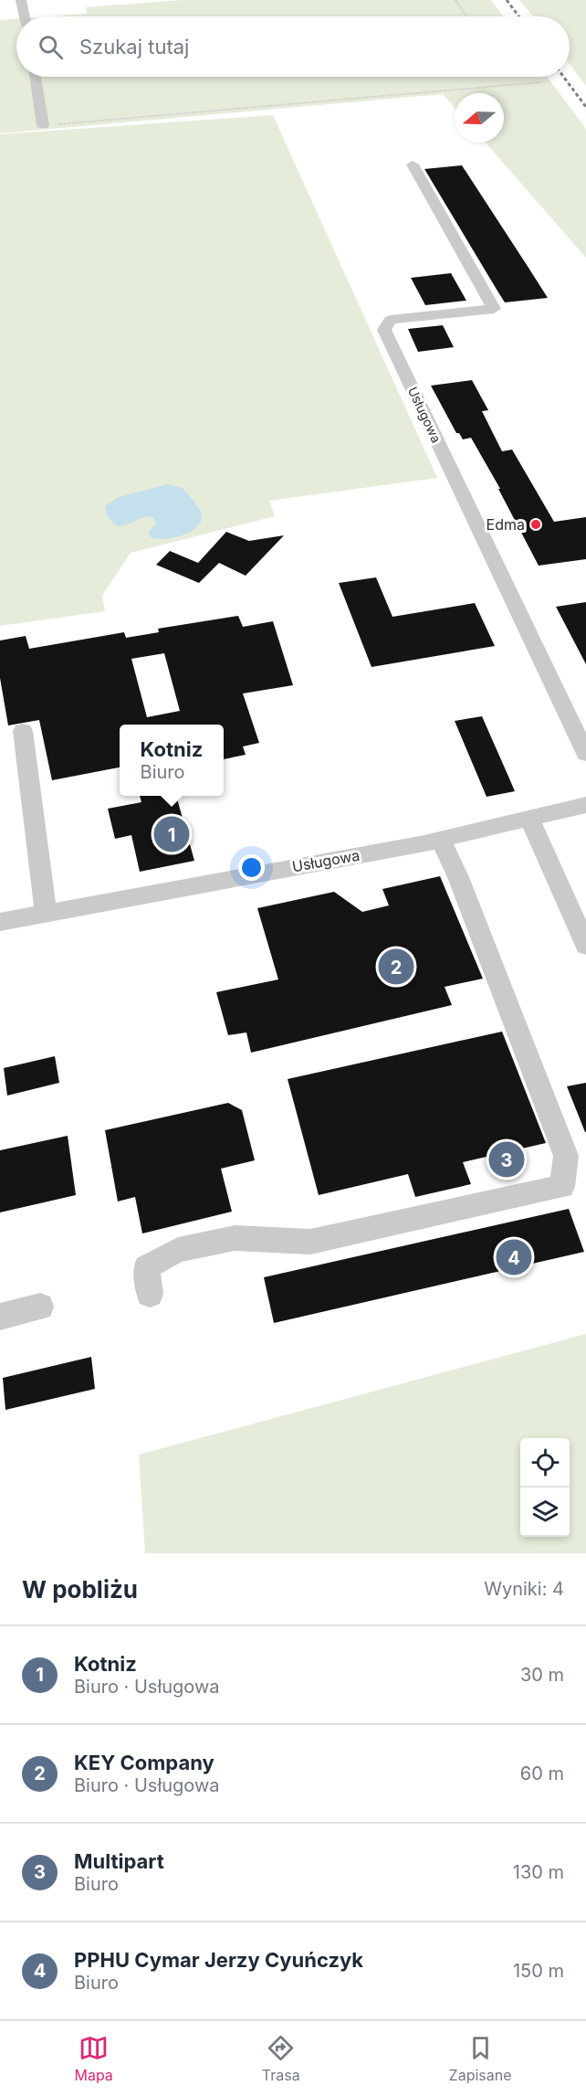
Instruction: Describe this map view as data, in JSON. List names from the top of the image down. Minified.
{"streets":{"street":["Usługowa"]},"places":["Edma"],"north":"left","page":{"search":"Szukaj tutaj","popup":["Kotniz","Biuro"],"pins":["1","2","3","4"],"heading":["W pobliżu","Wyniki: 4"],"list":[{"mark":"1","name":"Kotniz","note":"Biuro · Usługowa","value":"30 m"},{"mark":"2","name":"KEY Company","note":"Biuro · Usługowa","value":"60 m"},{"mark":"3","name":"Multipart","note":"Biuro","value":"130 m"},{"mark":"4","name":"PPHU Cymar Jerzy Cyuńczyk","note":"Biuro","value":"150 m"}],"nav":["Mapa","Trasa","Zapisane"]}}
